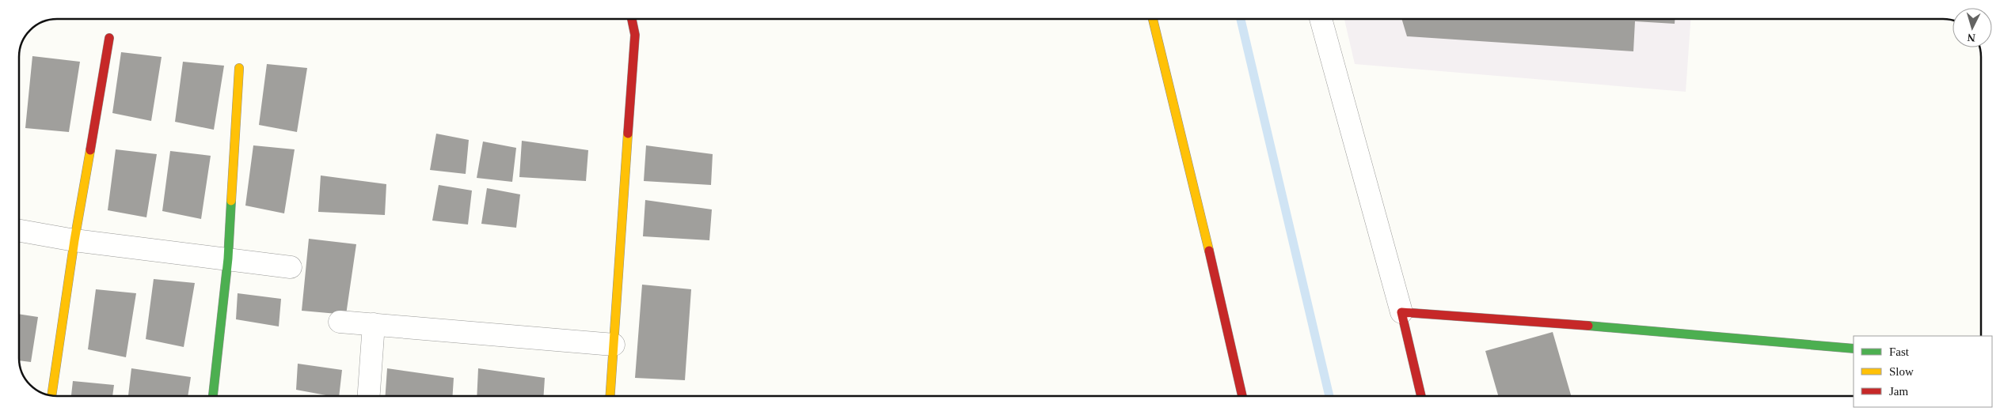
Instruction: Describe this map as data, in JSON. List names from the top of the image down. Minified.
{"legend":["Fast","Slow","Jam"],"north":"bottom"}
